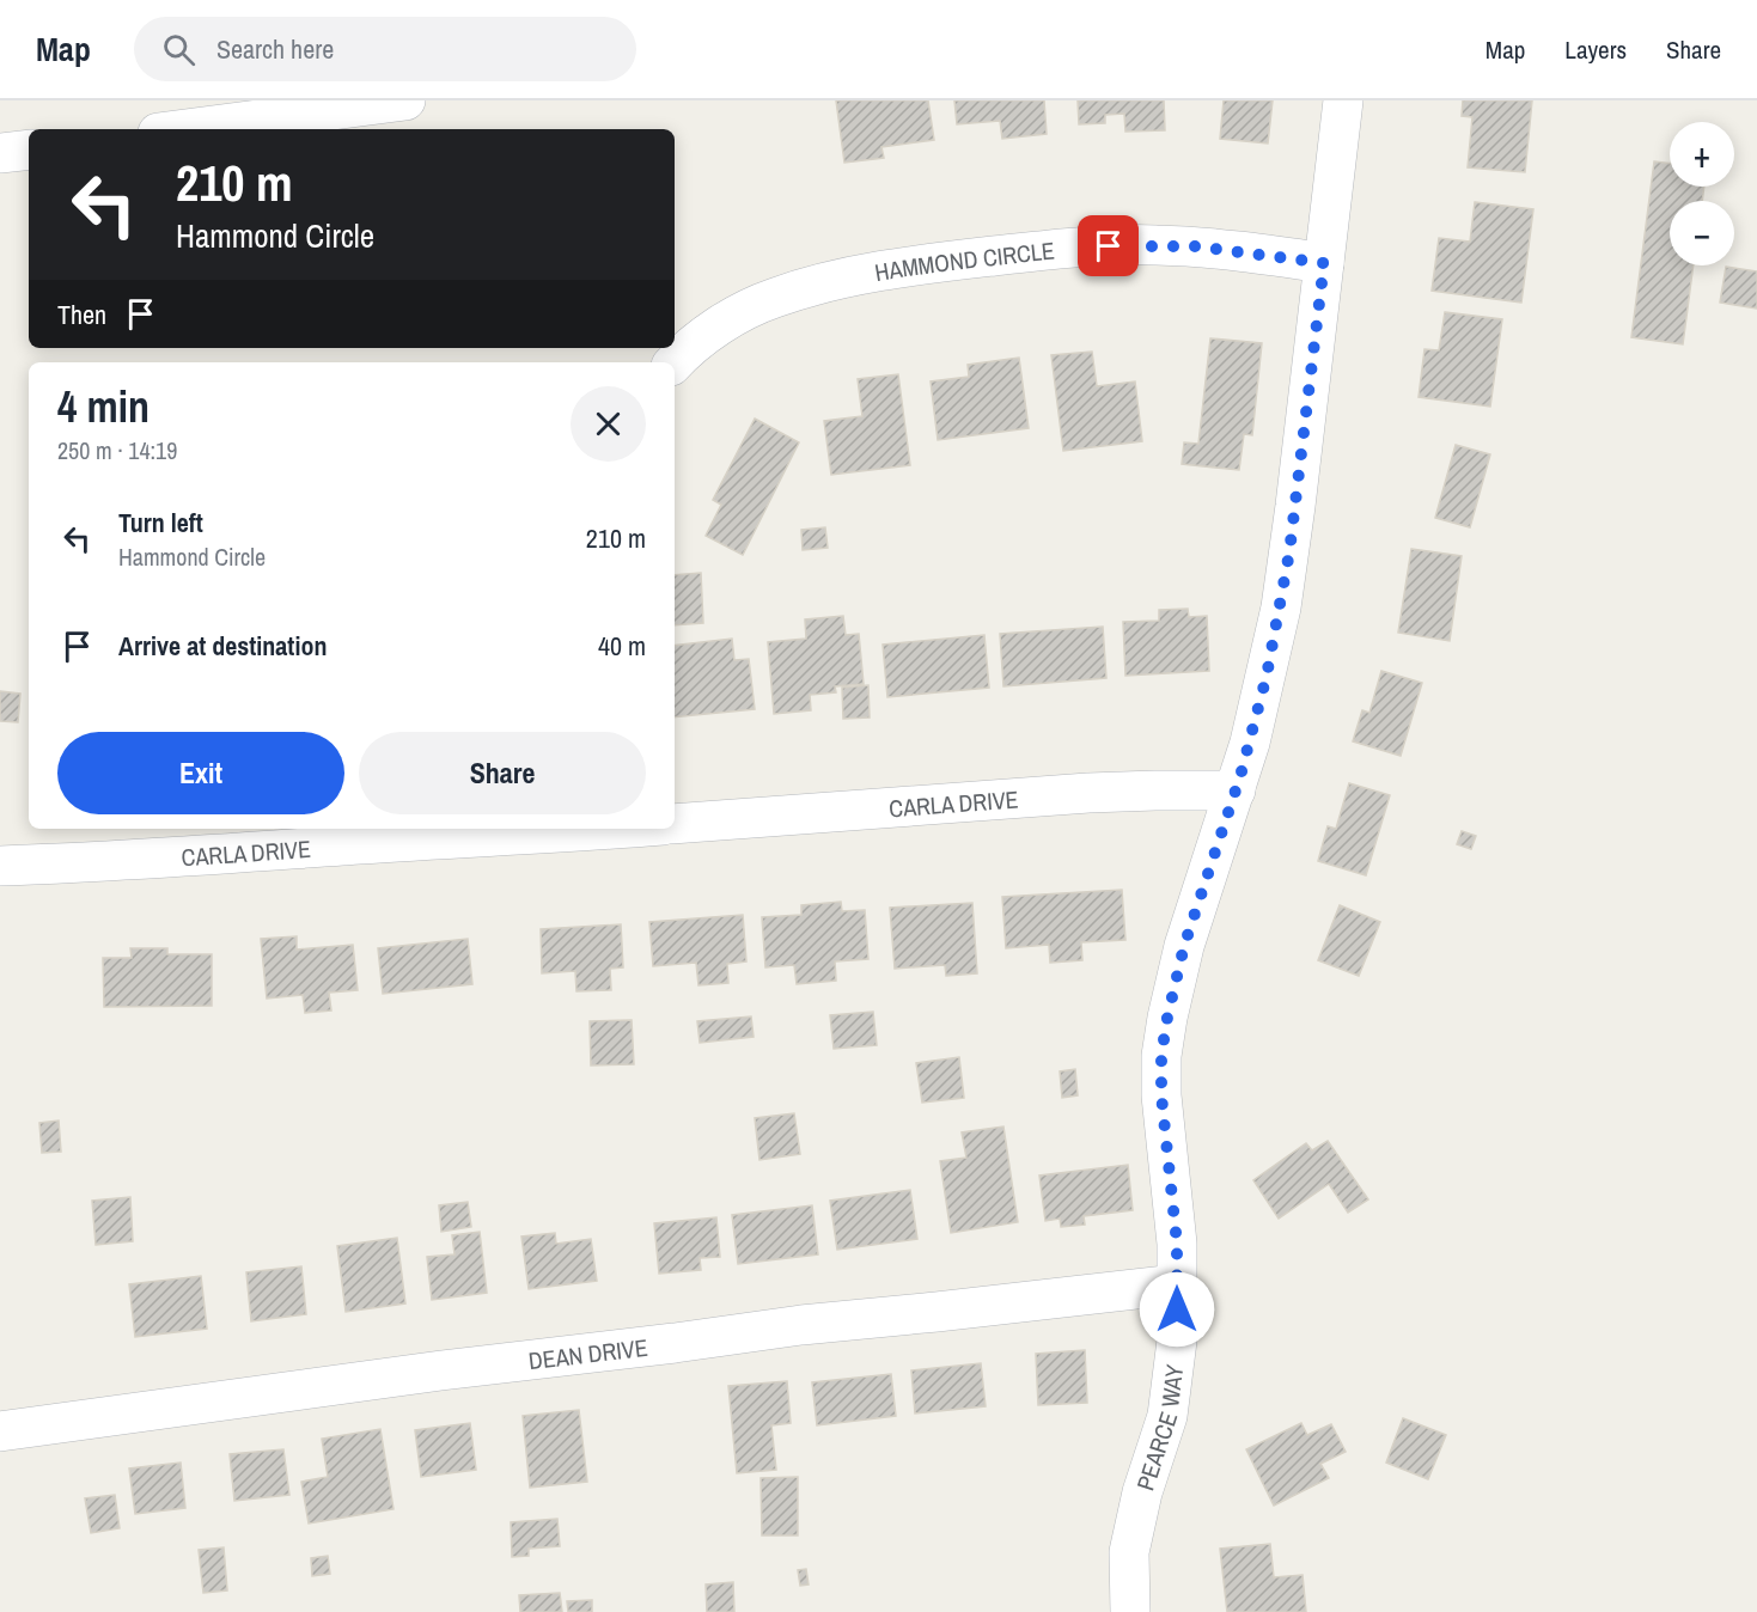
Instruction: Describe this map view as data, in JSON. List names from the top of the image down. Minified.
{"streets":{"street":["HAMMOND CIRCLE","CARLA DRIVE","DEAN DRIVE","PEARCE WAY"]},"crossings":[["HAMMOND CIRCLE","PEARCE WAY"],["CARLA DRIVE","PEARCE WAY"],["DEAN DRIVE","PEARCE WAY"]],"page":{"header":"Map","search":"Search here","nav":["Map","Layers","Share"],"map_buttons":["+","−"],"turn":["210 m","Hammond Circle"],"then":"Then","heading":["4 min","250 m · 14:19"],"list":[{"name":"Turn left","note":"Hammond Circle","value":"210 m"},{"name":"Arrive at destination","value":"40 m"}],"buttons":["Exit","Share"]}}
